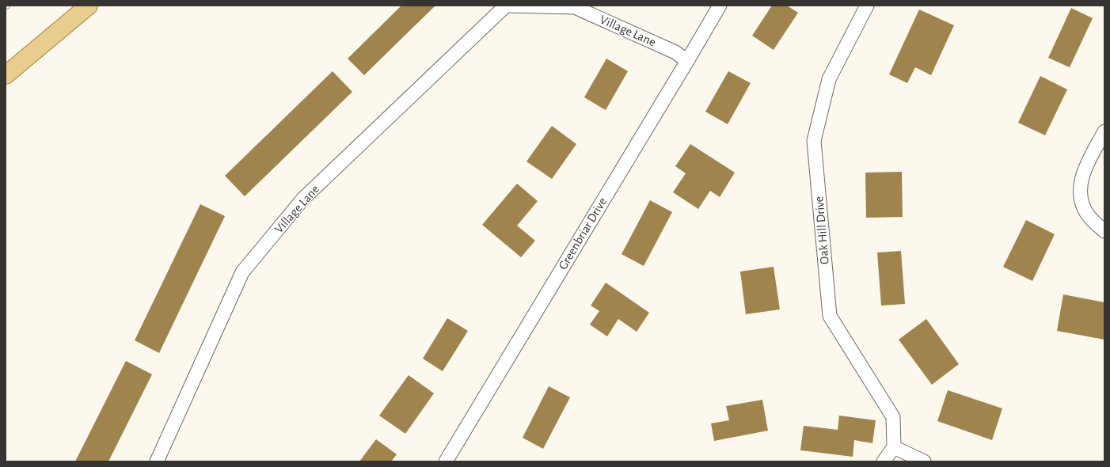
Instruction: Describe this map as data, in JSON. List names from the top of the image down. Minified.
{"streets":{"street":["Village Lane","Oak Hill Drive","Greenbriar Drive"]},"crossings":[["Village Lane","Greenbriar Drive"]]}
